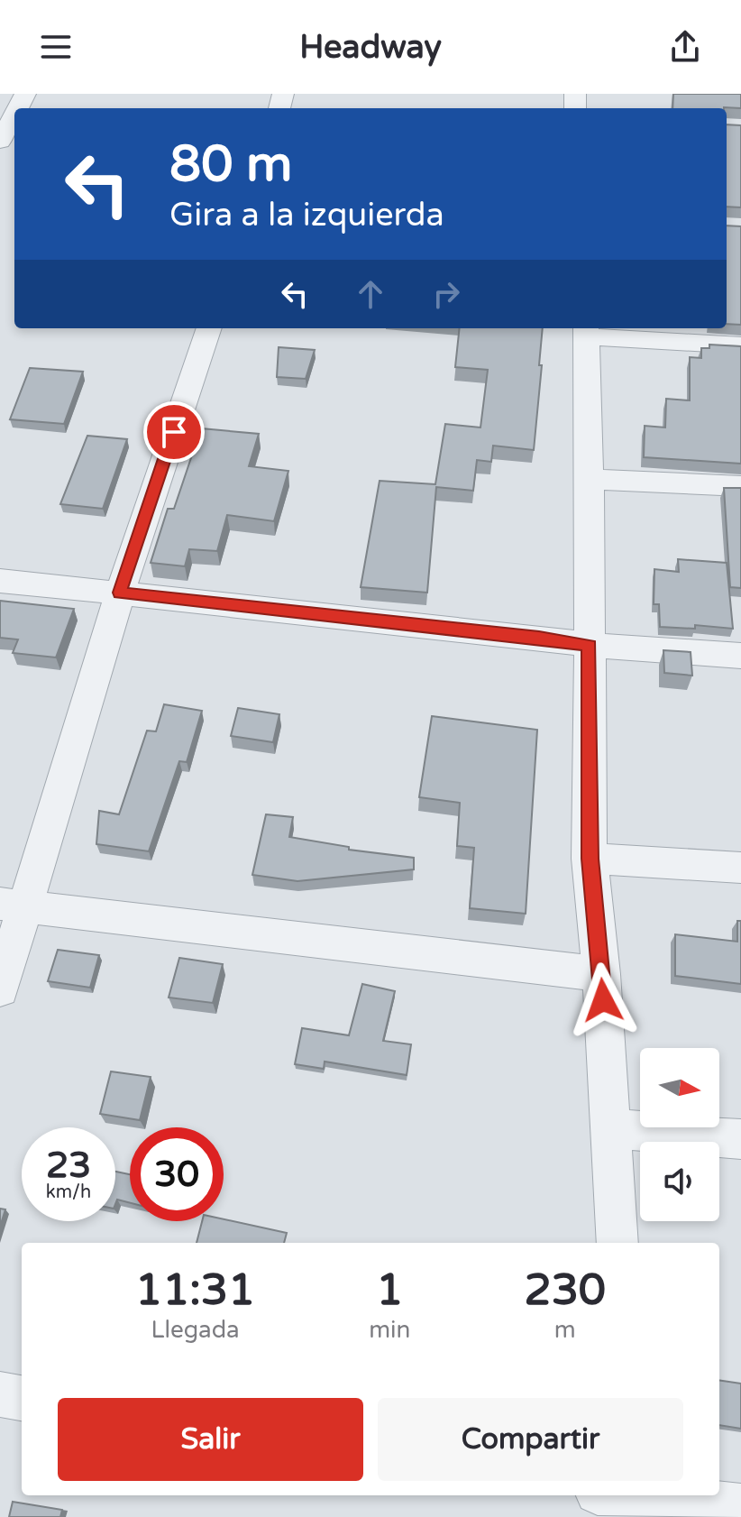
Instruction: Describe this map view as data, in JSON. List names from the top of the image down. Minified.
{"north":"right","page":{"header":"Headway","turn":["80 m","Gira a la izquierda"],"speed":"23 km/h","limit":"30","eta":["11:31","Llegada","1","min","230","m"],"buttons":["Salir","Compartir"]}}
